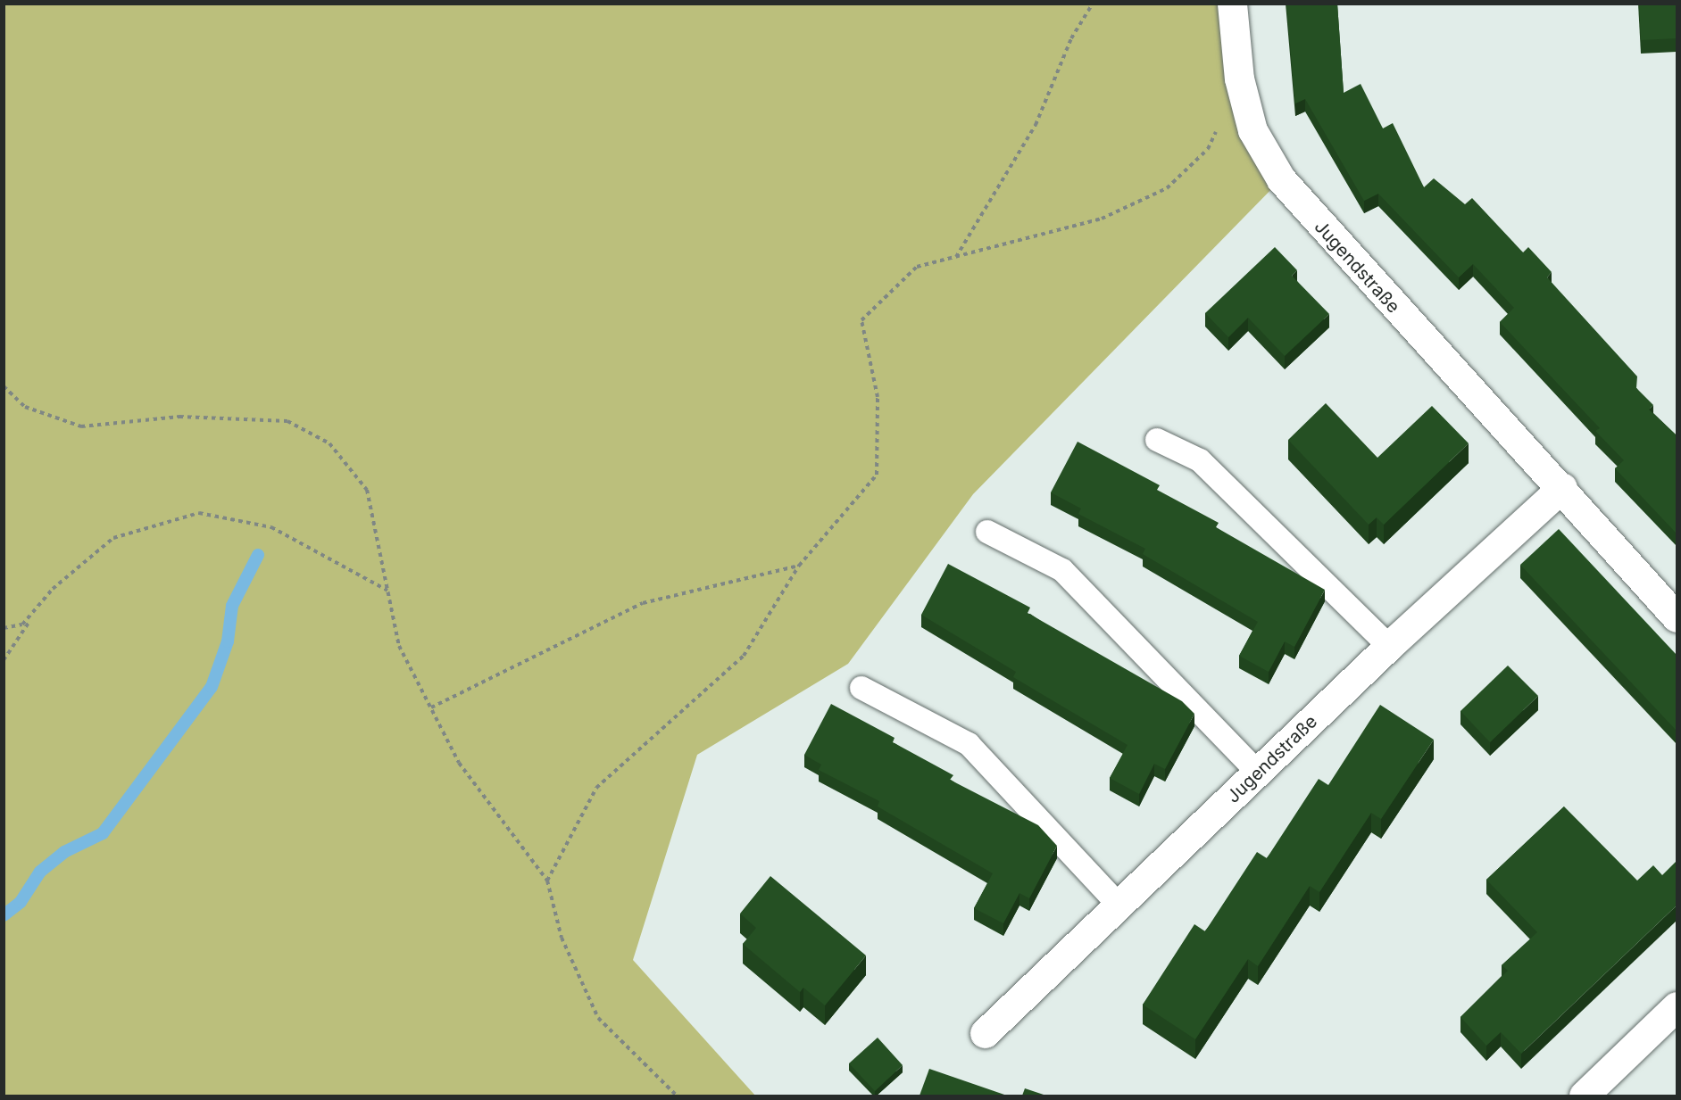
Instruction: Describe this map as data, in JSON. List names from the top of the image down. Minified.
{"streets":{"street":["Jugendstraße"]}}
